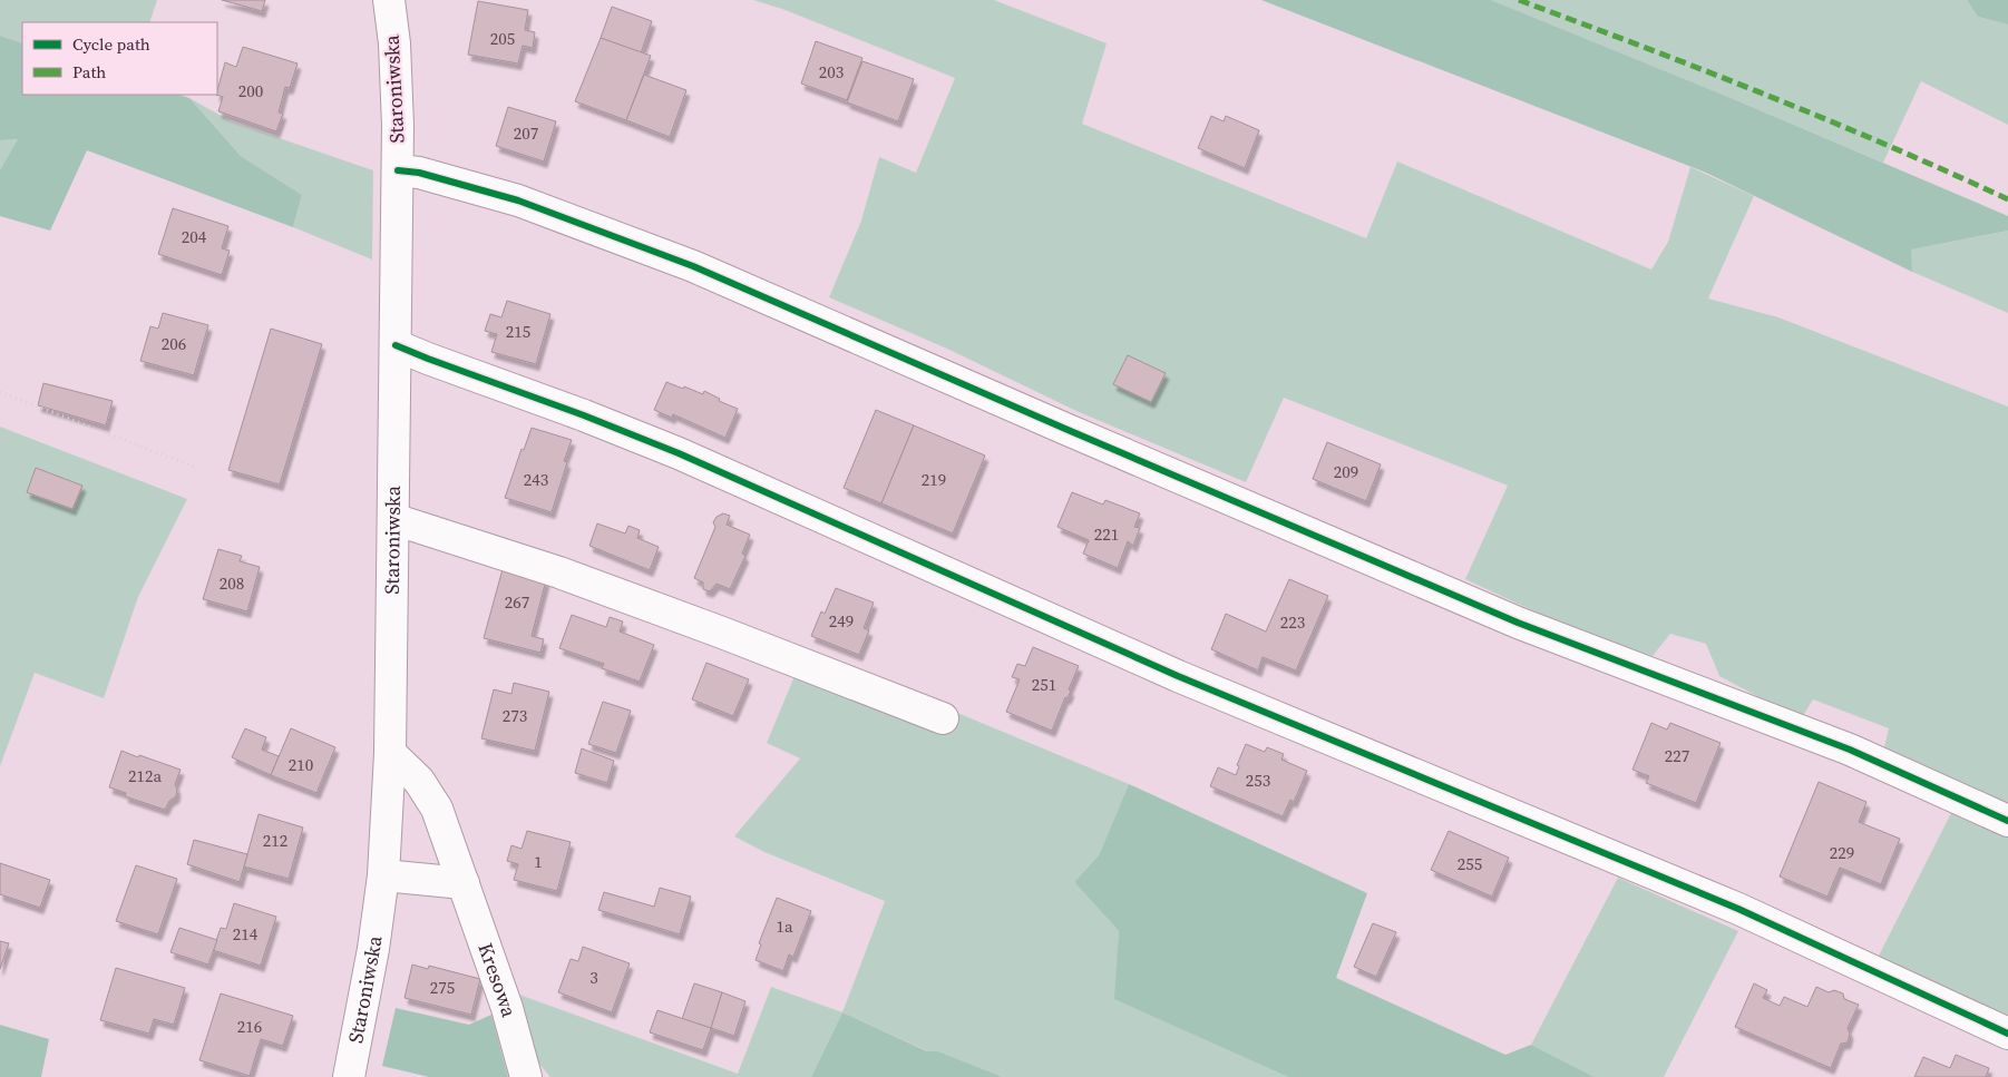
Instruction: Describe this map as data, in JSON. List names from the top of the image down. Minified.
{"streets":{"street":["Staroniwska","Kresowa"]},"crossings":[["Staroniwska","Kresowa"]],"house_numbers":["205","203","200","207","204","215","206","209","243","219","221","208","267","249","223","251","273","227","210","212a","253","212","229","1","255","1a","214","3","275","216"],"legend":["Cycle path","Path"]}
